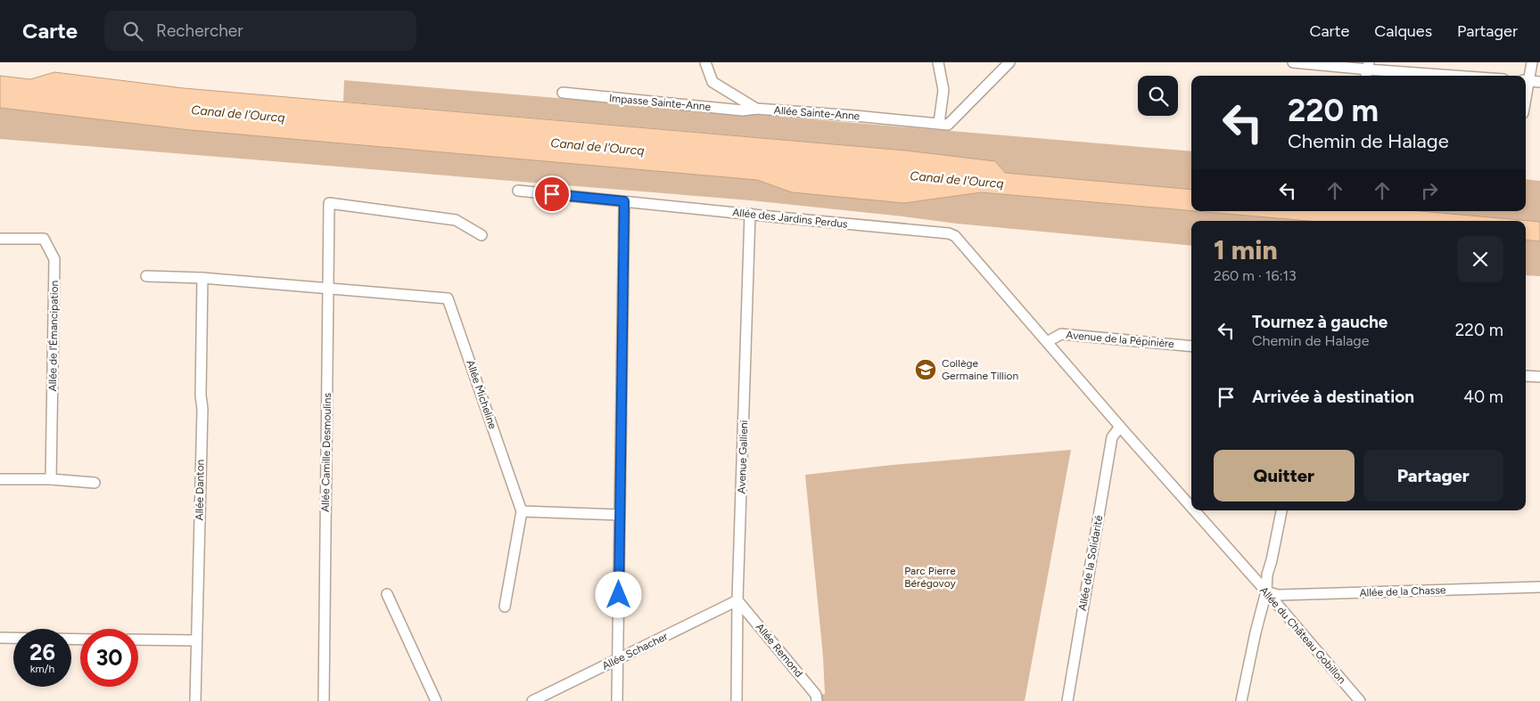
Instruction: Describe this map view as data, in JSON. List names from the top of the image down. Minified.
{"streets":{"street":["Impasse Sainte-Anne","Allée Sainte-Anne","Allée des Jardins Perdus","Allée de l'Émancipation","Avenue de la Pépinière","Allée Micheline","Allée Camille Desmoulins","Avenue Gallieni","Allée Danton","Allée de la Solidarité","Allée de la Chasse","Allée du Château Gobillon","Allée Remond","Allée Schacher"]},"crossings":[["Impasse Sainte-Anne","Allée Sainte-Anne"],["Allée des Jardins Perdus","Avenue Gallieni"],["Allée des Jardins Perdus","Allée du Château Gobillon"],["Avenue de la Pépinière","Allée du Château Gobillon"],["Allée Micheline","Allée Camille Desmoulins"],["Avenue Gallieni","Allée Remond"],["Avenue Gallieni","Allée Schacher"],["Allée de la Solidarité","Allée du Château Gobillon"],["Allée de la Chasse","Allée du Château Gobillon"],["Allée Remond","Allée Schacher"]],"water":["Canal de l'Ourcq"],"parks":["Parc Pierre Bérégovoy"],"places":{"school or university":["Collège Germaine Tillion"]},"page":{"header":"Carte","search":"Rechercher","nav":["Carte","Calques","Partager"],"turn":["220 m","Chemin de Halage"],"heading":["1 min","260 m · 16:13"],"list":[{"name":"Tournez à gauche","note":"Chemin de Halage","value":"220 m"},{"name":"Arrivée à destination","value":"40 m"}],"buttons":["Quitter","Partager"],"speed":"26 km/h","limit":"30"}}
